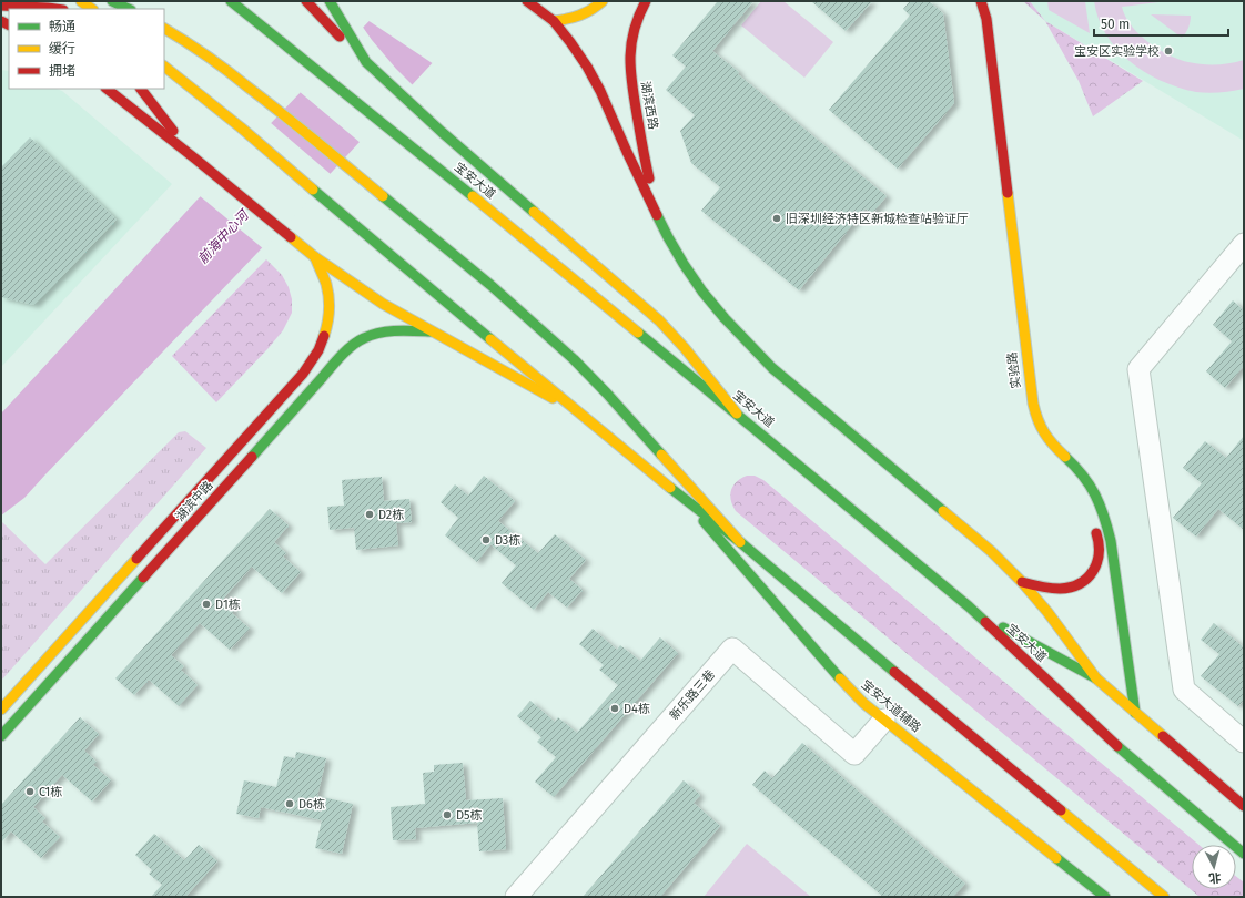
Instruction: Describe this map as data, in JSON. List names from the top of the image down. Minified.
{"streets":{"main road":["湖滨西路","宝安大道","实验路","湖滨中路","宝安大道辅路"],"street":["新乐路三巷"]},"crossings":[["新乐路三巷","宝安大道辅路"]],"water":["前海中心河"],"places":["宝安区实验学校","旧深圳经济特区新城检查站验证厅","D2栋","D3栋","D1栋","D4栋","C1栋","D6栋","D5栋"],"legend":["畅通","缓行","拥堵"],"scale_bar":"50 m","north":"bottom"}
